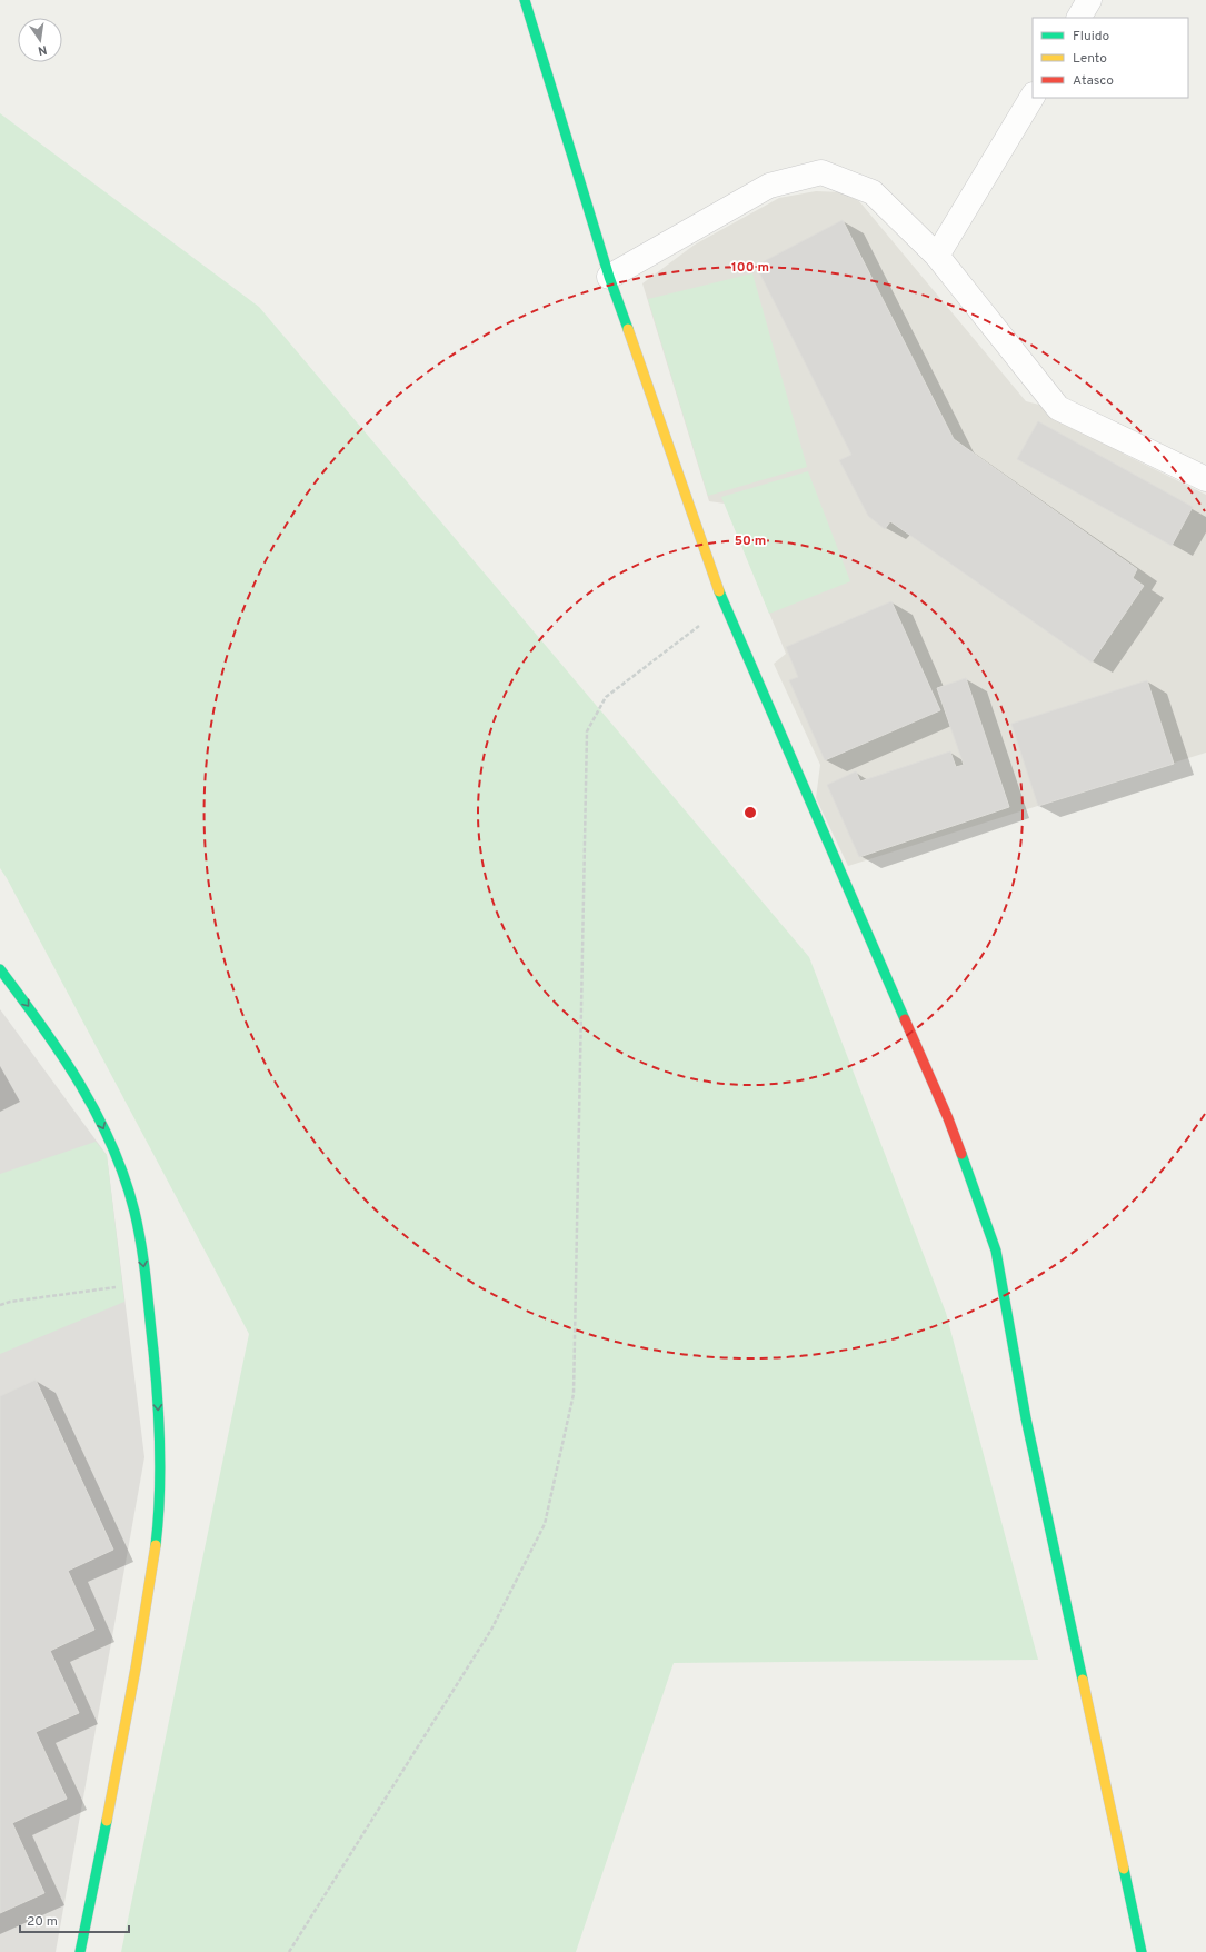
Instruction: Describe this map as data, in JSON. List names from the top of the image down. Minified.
{"legend":["Fluido","Lento","Atasco"],"scale_bar":"20 m","north":"bottom","rings":["100 m","50 m"]}
